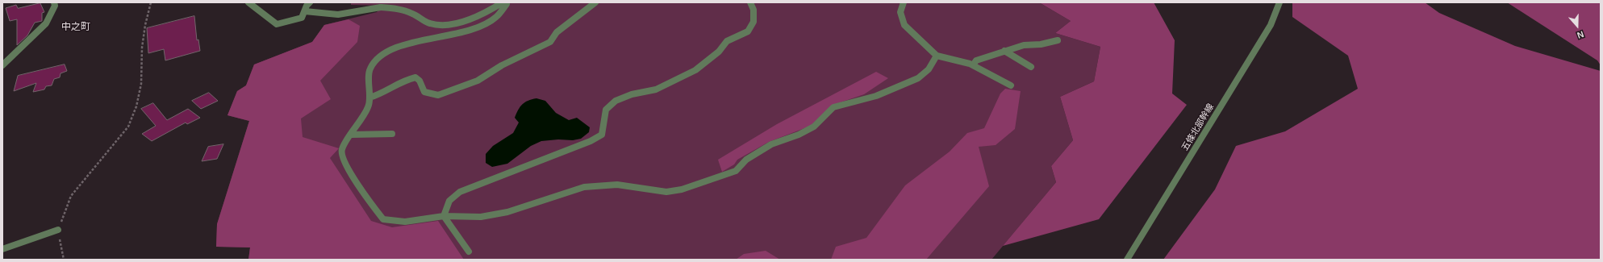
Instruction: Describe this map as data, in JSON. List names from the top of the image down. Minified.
{"streets":{"street":["五條北部幹線"]},"districts":["中之町"],"north":"bottom"}
